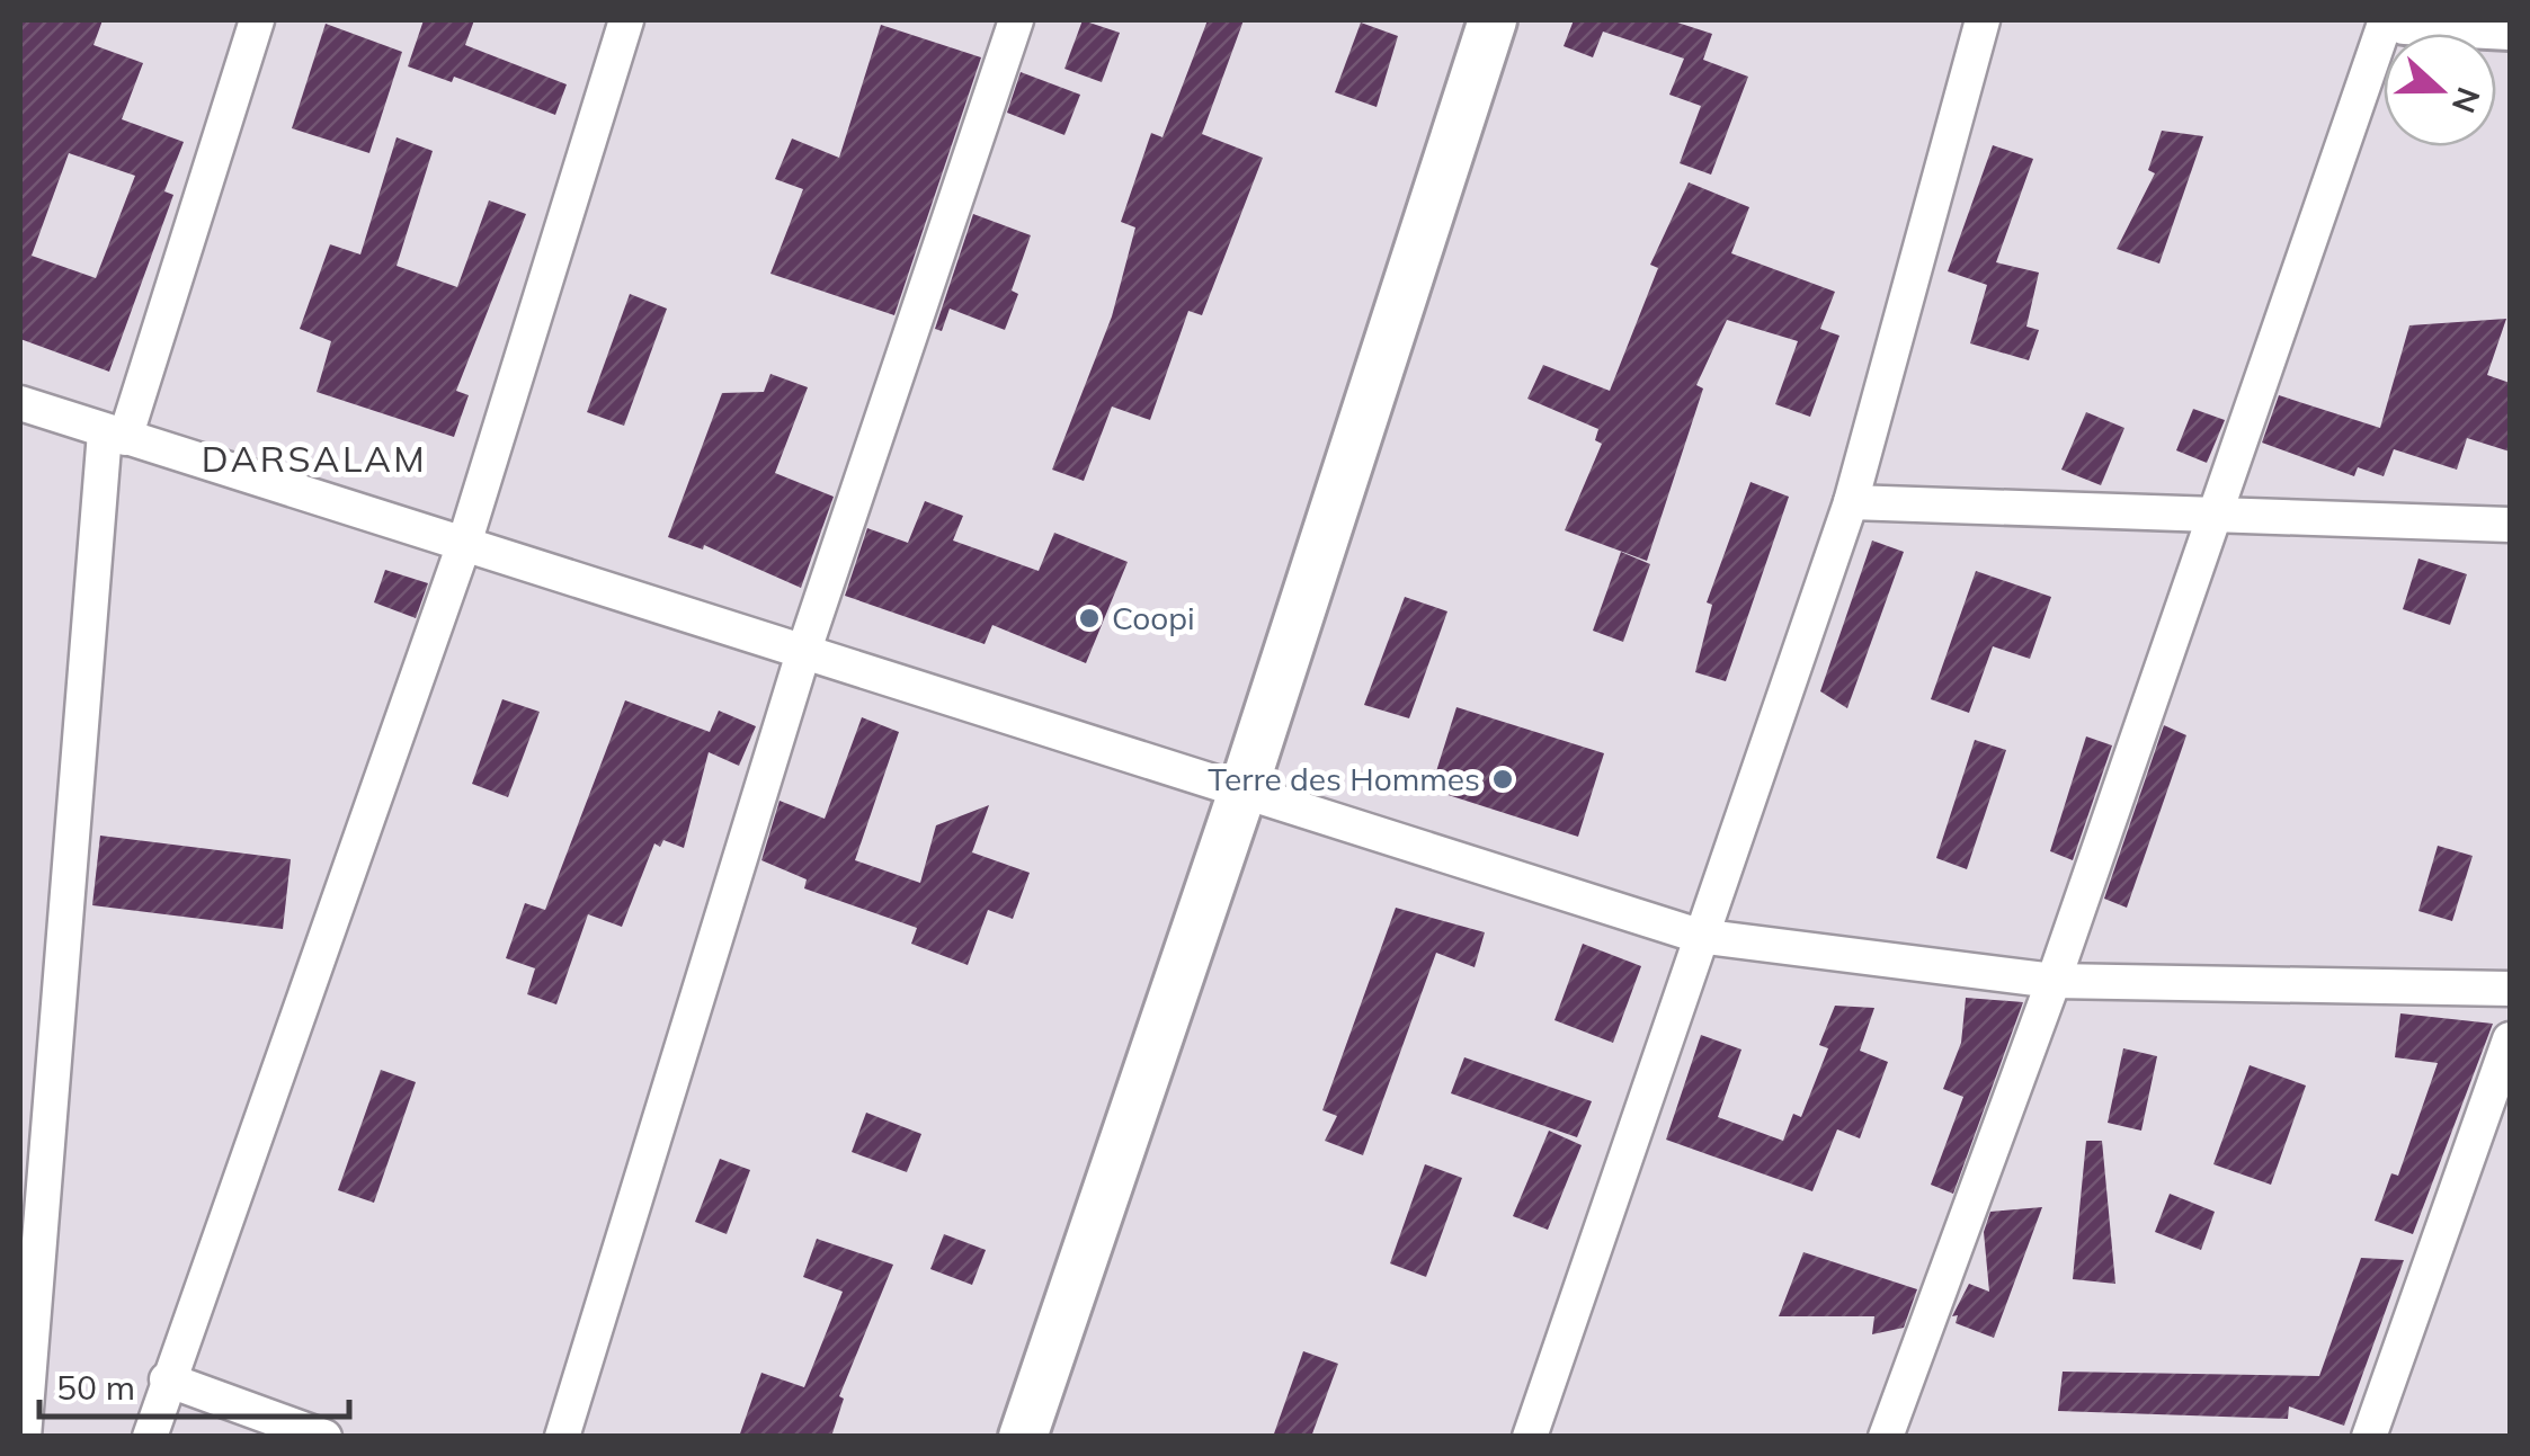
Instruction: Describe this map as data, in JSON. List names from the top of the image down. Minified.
{"districts":["DARSALAM"],"places":["Coopi","Terre des Hommes"],"scale_bar":"50 m","north":"right"}
